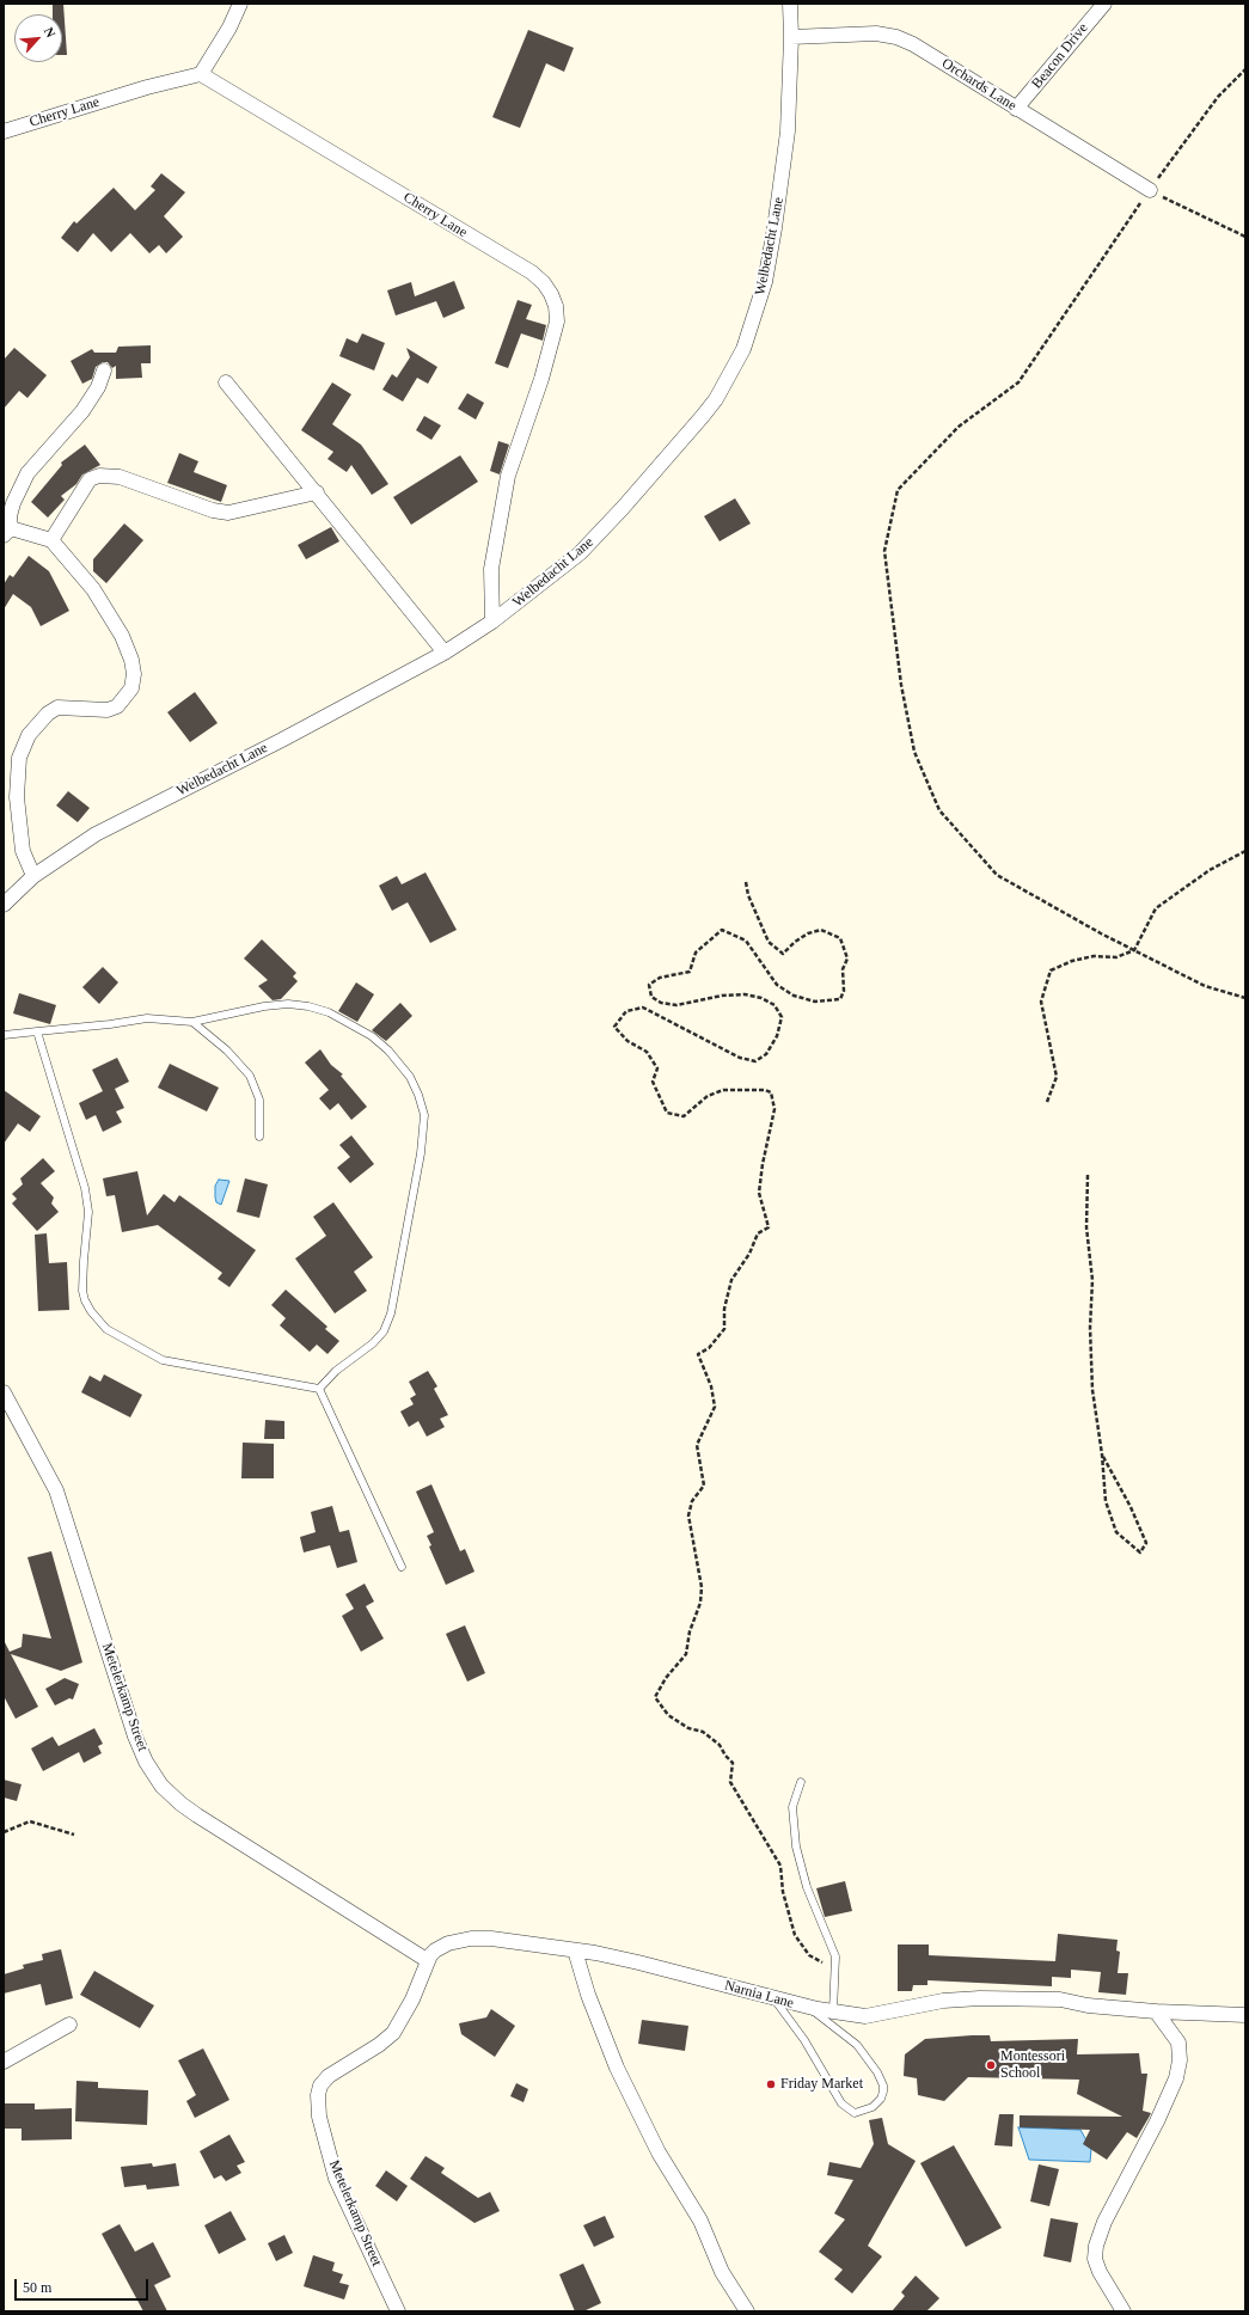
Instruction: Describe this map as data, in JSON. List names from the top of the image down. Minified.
{"streets":{"street":["Beacon Drive","Orchards Lane","Cherry Lane","Welbedacht Lane","Metelerkamp Street","Narnia Lane"]},"crossings":[["Beacon Drive","Orchards Lane"],["Orchards Lane","Welbedacht Lane"],["Cherry Lane","Welbedacht Lane"],["Metelerkamp Street","Narnia Lane"]],"places":["Montessori School","Friday Market"],"scale_bar":"50 m","north":"top right"}
